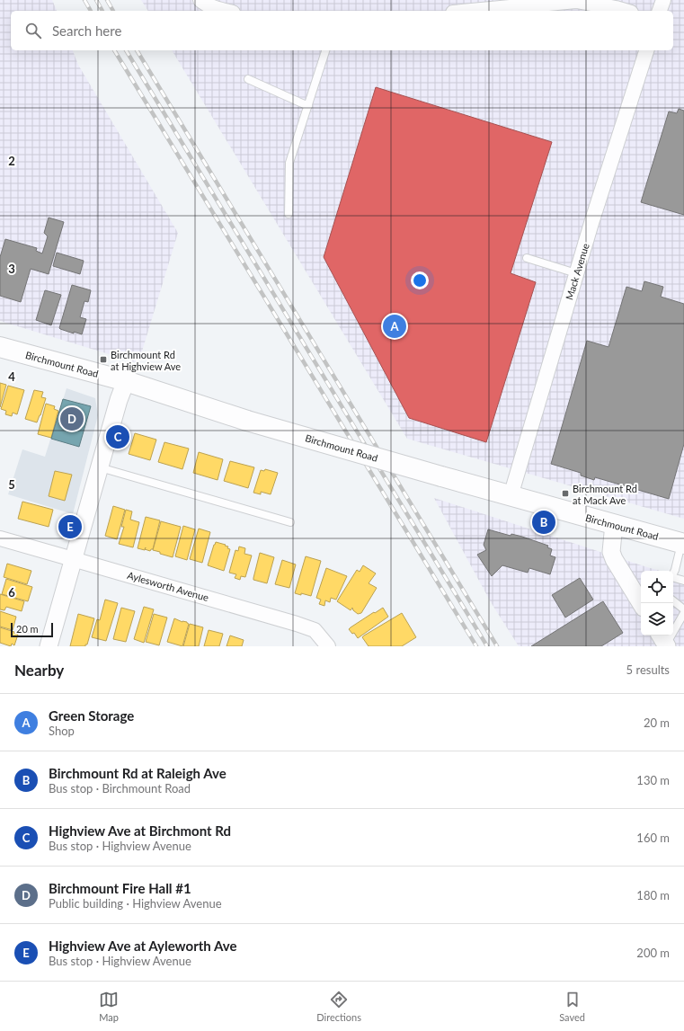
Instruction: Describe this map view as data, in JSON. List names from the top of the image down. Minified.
{"streets":{"main road":["Birchmount Road"],"street":["Mack Avenue","Aylesworth Avenue"]},"crossings":[["Mack Avenue","Birchmount Road"]],"places":{"transit":["Birchmount Rd at Highview Ave","Birchmount Rd at Mack Ave"]},"scale_bar":"20 m","page":{"search":"Search here","pins":["A","D","C","B","E"],"scale":"20 m","heading":["Nearby","5 results"],"list":[{"mark":"A","name":"Green Storage","note":"Shop","value":"20 m"},{"mark":"B","name":"Birchmount Rd at Raleigh Ave","note":"Bus stop · Birchmount Road","value":"130 m"},{"mark":"C","name":"Highview Ave at Birchmont Rd","note":"Bus stop · Highview Avenue","value":"160 m"},{"mark":"D","name":"Birchmount Fire Hall #1","note":"Public building · Highview Avenue","value":"180 m"},{"mark":"E","name":"Highview Ave at Ayleworth Ave","note":"Bus stop · Highview Avenue","value":"200 m"}],"nav":["Map","Directions","Saved"]},"grid":{"rows":["2","3","4","5","6"]}}
